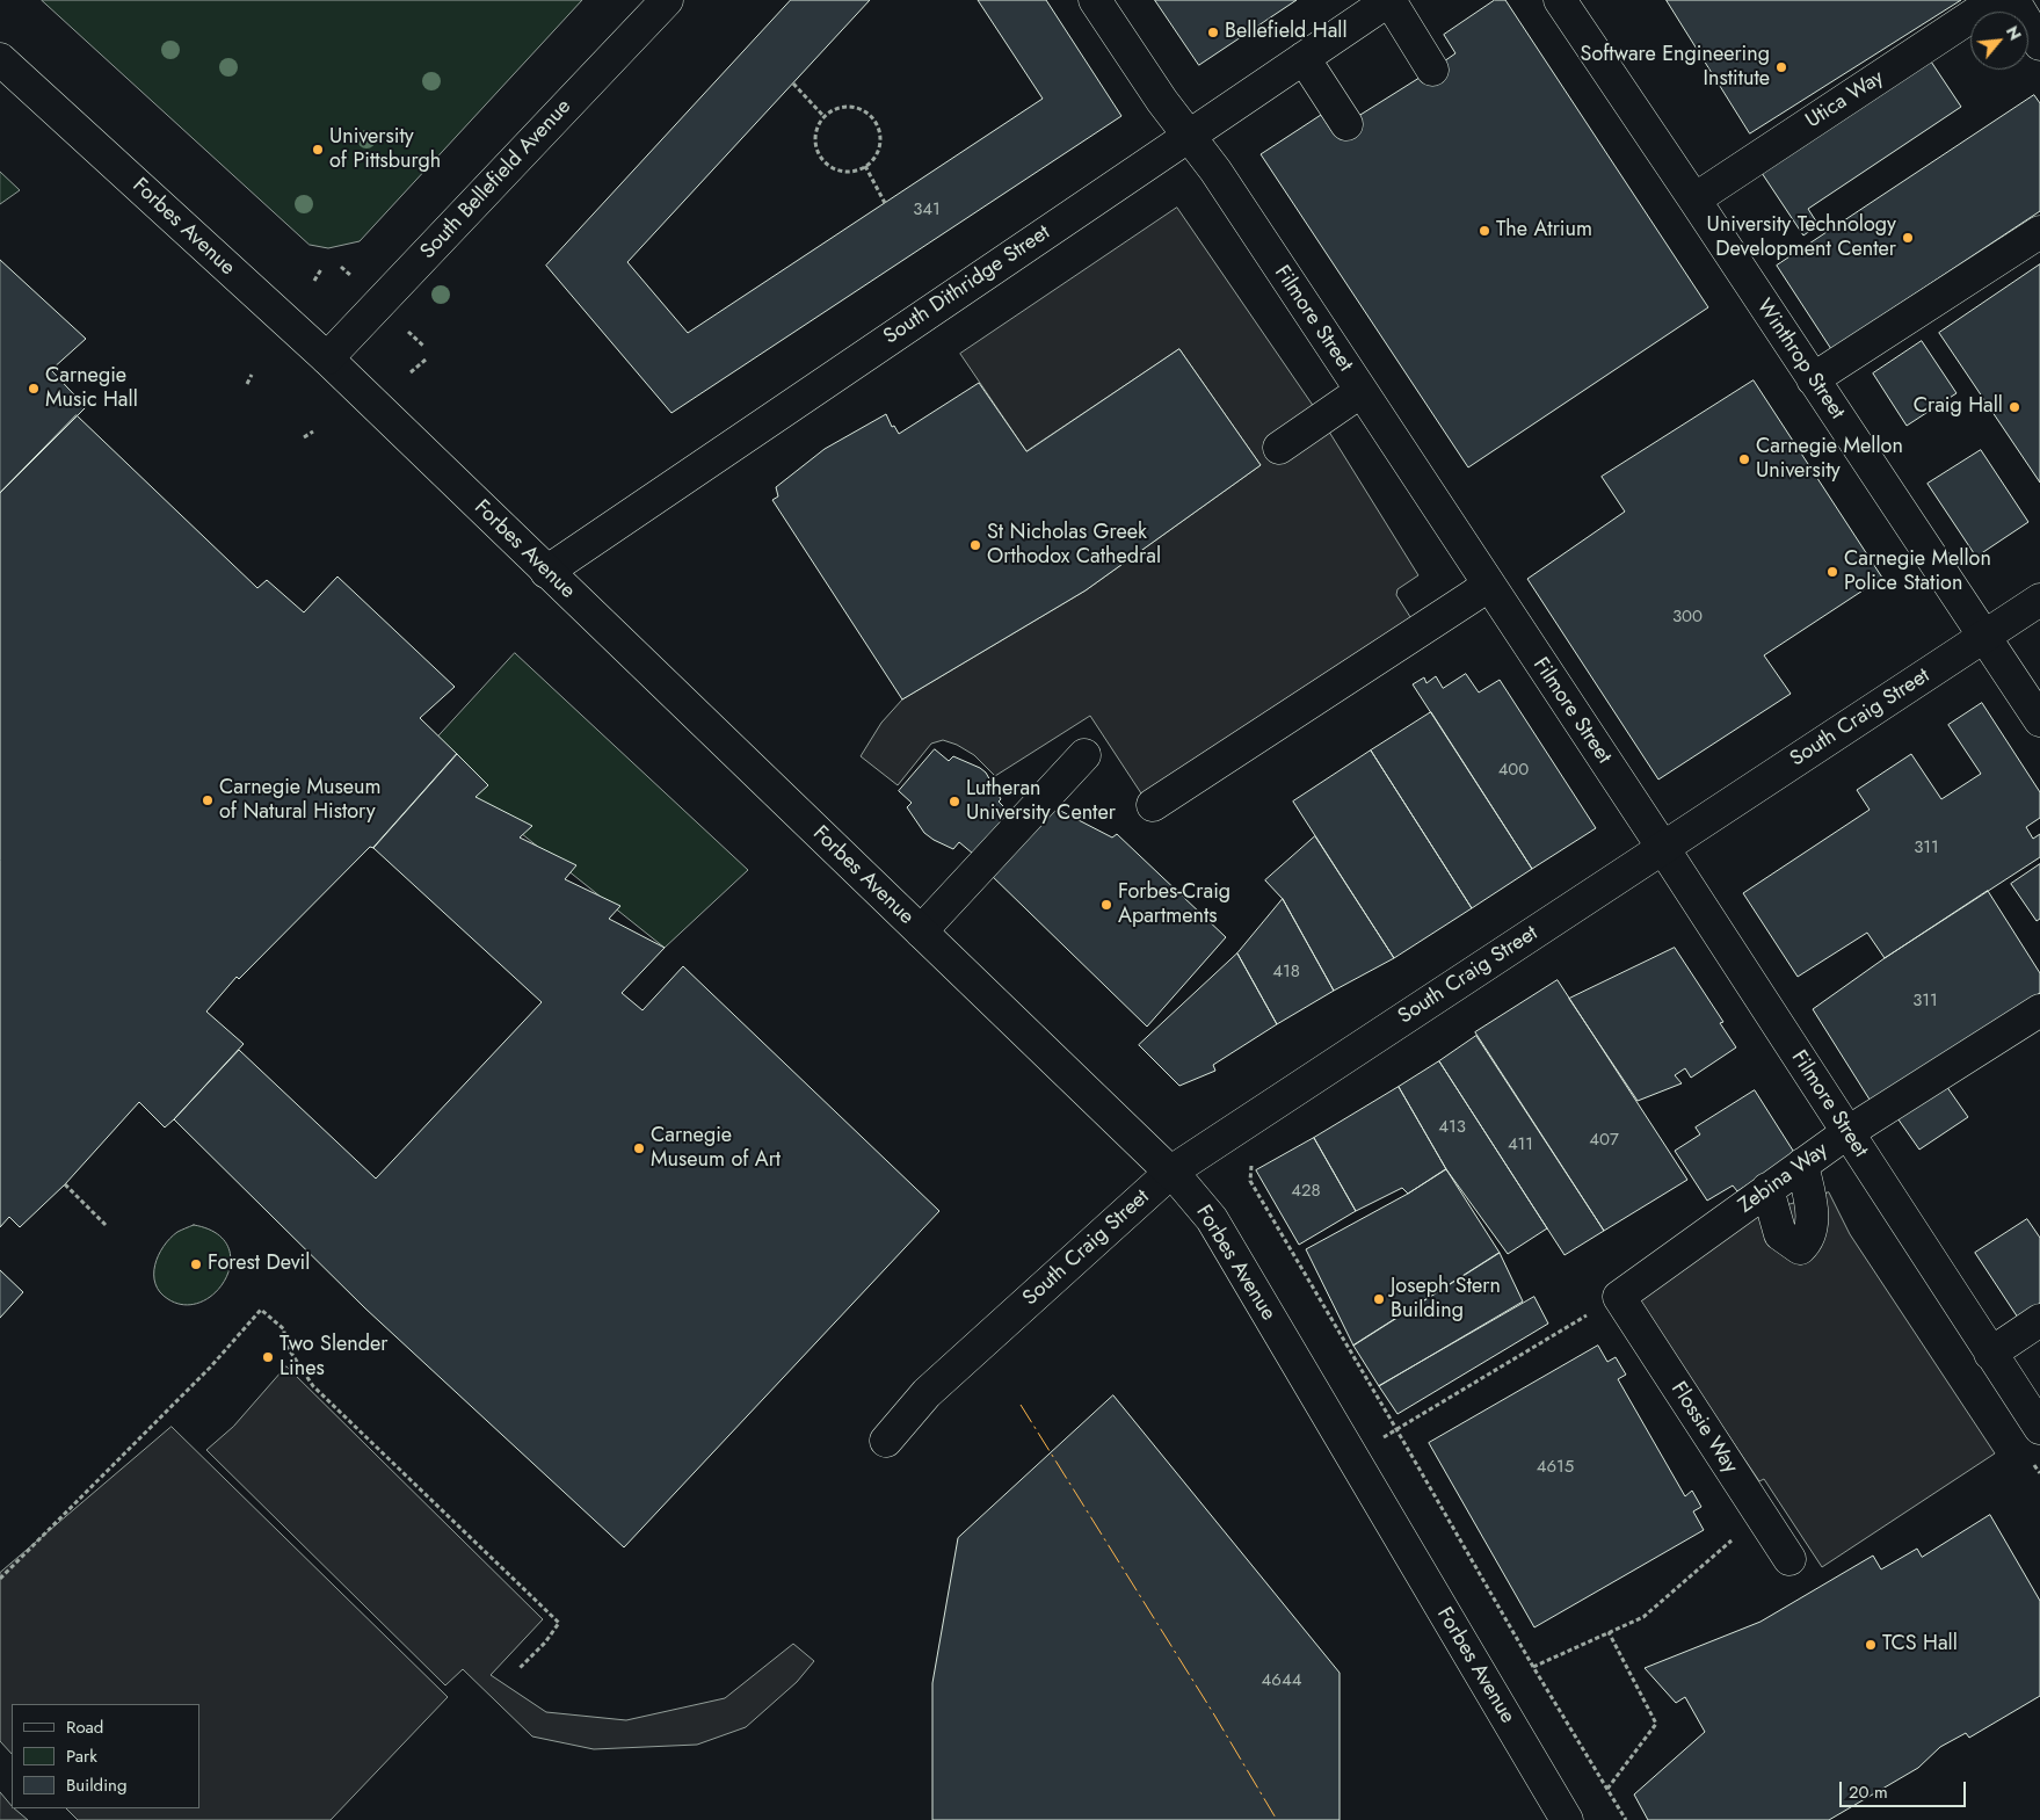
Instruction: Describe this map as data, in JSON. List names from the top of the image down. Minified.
{"streets":{"main road":["Utica Way","South Bellefield Avenue","Forbes Avenue","South Dithridge Street","Filmore Street","Winthrop Street","South Craig Street","Zebina Way","Flossie Way"]},"crossings":[["Utica Way","Winthrop Street"],["South Bellefield Avenue","Forbes Avenue"],["Forbes Avenue","South Dithridge Street"],["Forbes Avenue","South Craig Street"],["South Dithridge Street","Filmore Street"],["Filmore Street","South Craig Street"],["Filmore Street","Zebina Way"],["Winthrop Street","South Craig Street"],["Zebina Way","Flossie Way"]],"places":["Bellefield Hall","Software Engineering Institute","University of Pittsburgh","The Atrium","University Technology Development Center","Carnegie Music Hall","Craig Hall","Carnegie Mellon University","St Nicholas Greek Orthodox Cathedral","Carnegie Mellon Police Station","Carnegie Museum of Natural History","Lutheran University Center","Forbes-Craig Apartments","Carnegie Museum of Art","Forest Devil","Joseph Stern Building","Two Slender Lines","TCS Hall"],"house_numbers":["341","300","400","311","418","311","413","407","411","428","4615","4644"],"legend":["Road","Park","Building"],"scale_bar":"20 m","north":"top right"}
